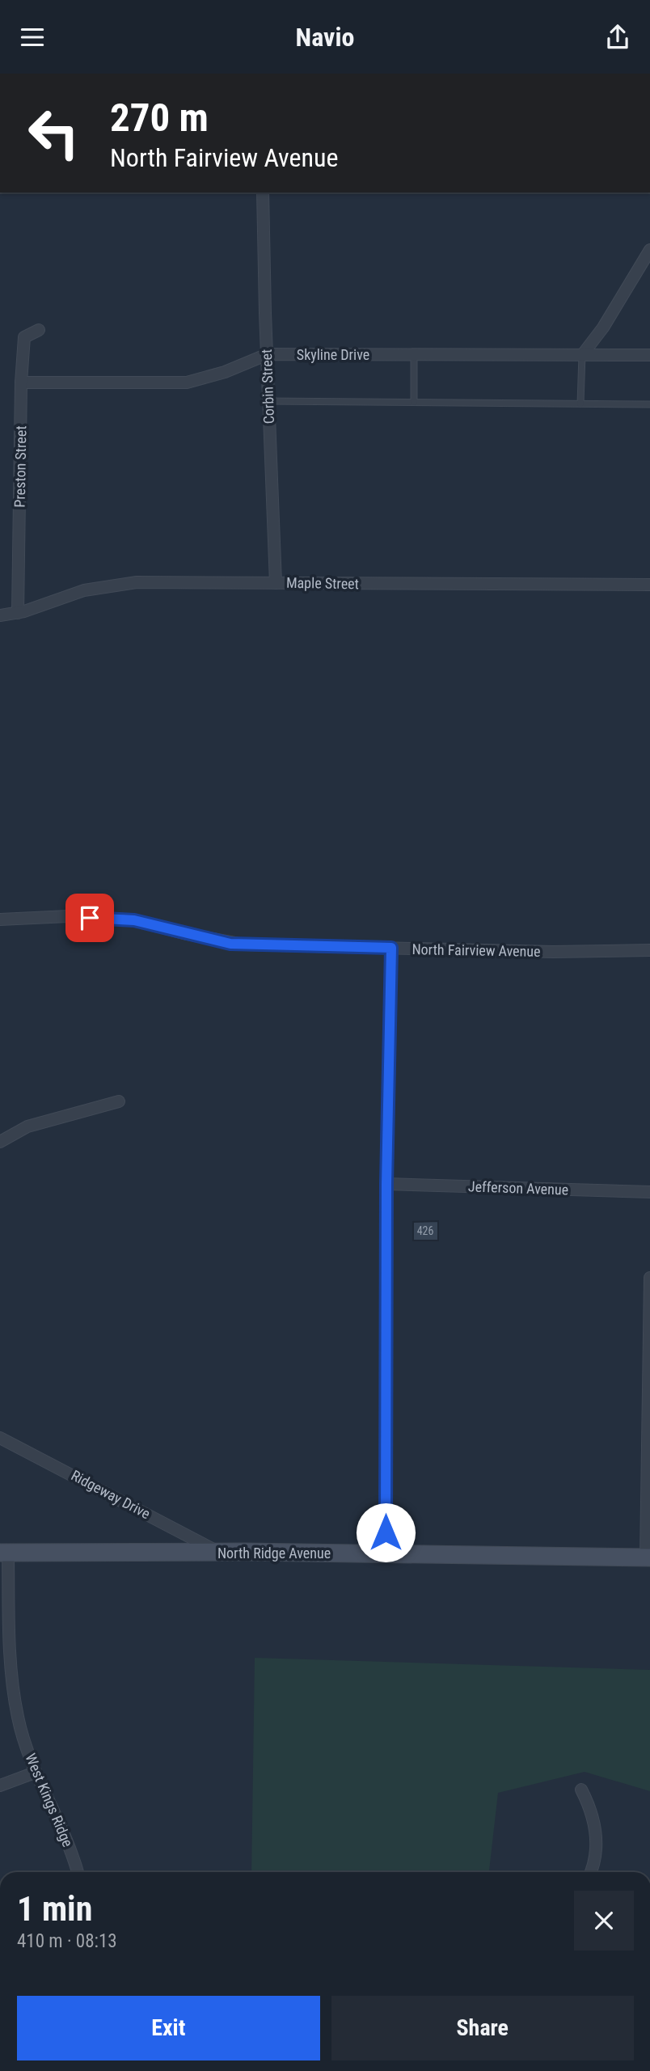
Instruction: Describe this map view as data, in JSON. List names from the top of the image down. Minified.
{"streets":{"street":["Skyline Drive","Corbin Street","Preston Street","Maple Street","North Fairview Avenue","Jefferson Avenue","Ridgeway Drive","North Ridge Avenue","West Kings Ridge"]},"crossings":[["Skyline Drive","Corbin Street"],["Skyline Drive","Preston Street"],["Corbin Street","Maple Street"],["Preston Street","Maple Street"],["Ridgeway Drive","North Ridge Avenue"],["North Ridge Avenue","West Kings Ridge"]],"house_numbers":["426"],"page":{"header":"Navio","turn":["270 m","North Fairview Avenue"],"heading":["1 min","410 m · 08:13"],"buttons":["Exit","Share"]}}
